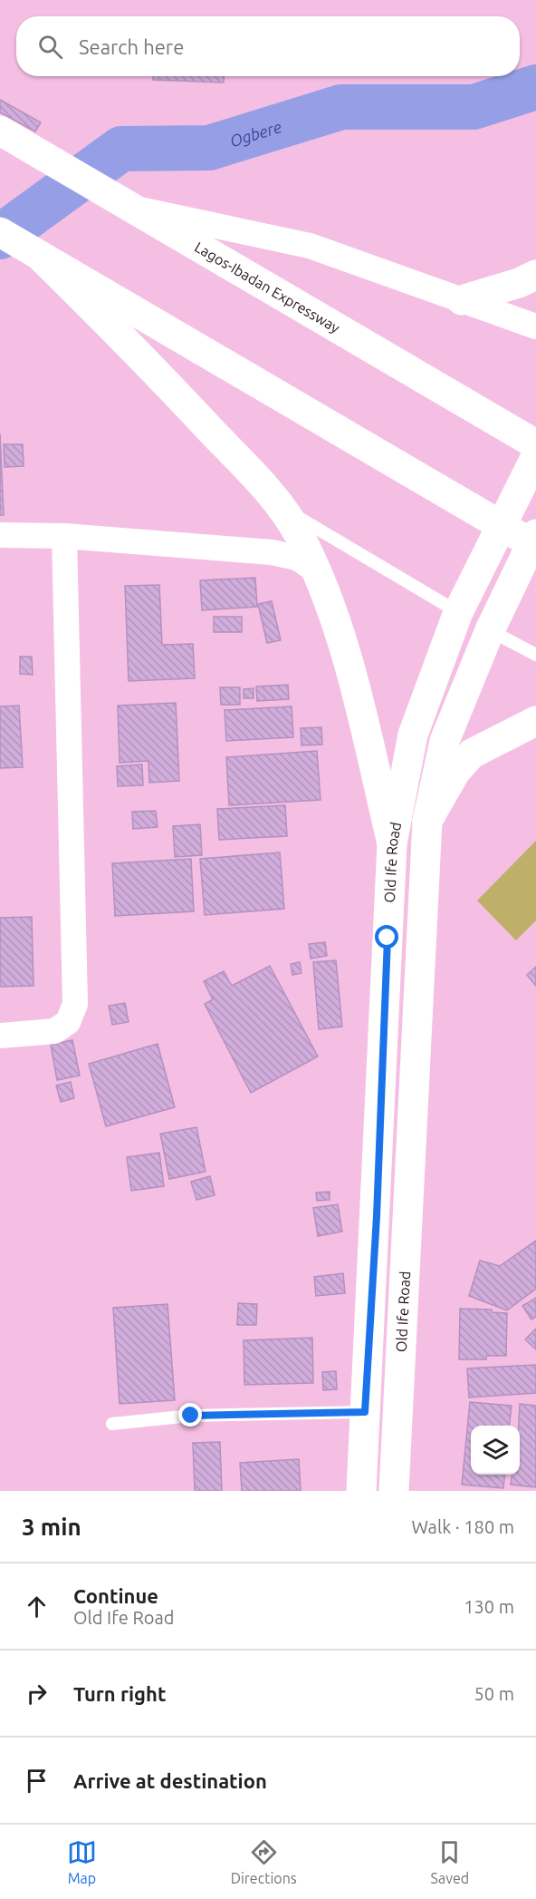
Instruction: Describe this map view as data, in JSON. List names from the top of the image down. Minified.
{"streets":{"main road":["Lagos-Ibadan Expressway","Old Ife Road"]},"water":["Ogbere"],"page":{"search":"Search here","heading":["3 min","Walk · 180 m"],"list":[["Continue","Old Ife Road","130 m"],["Turn right","50 m"],"Arrive at destination"],"nav":["Map","Directions","Saved"]}}
